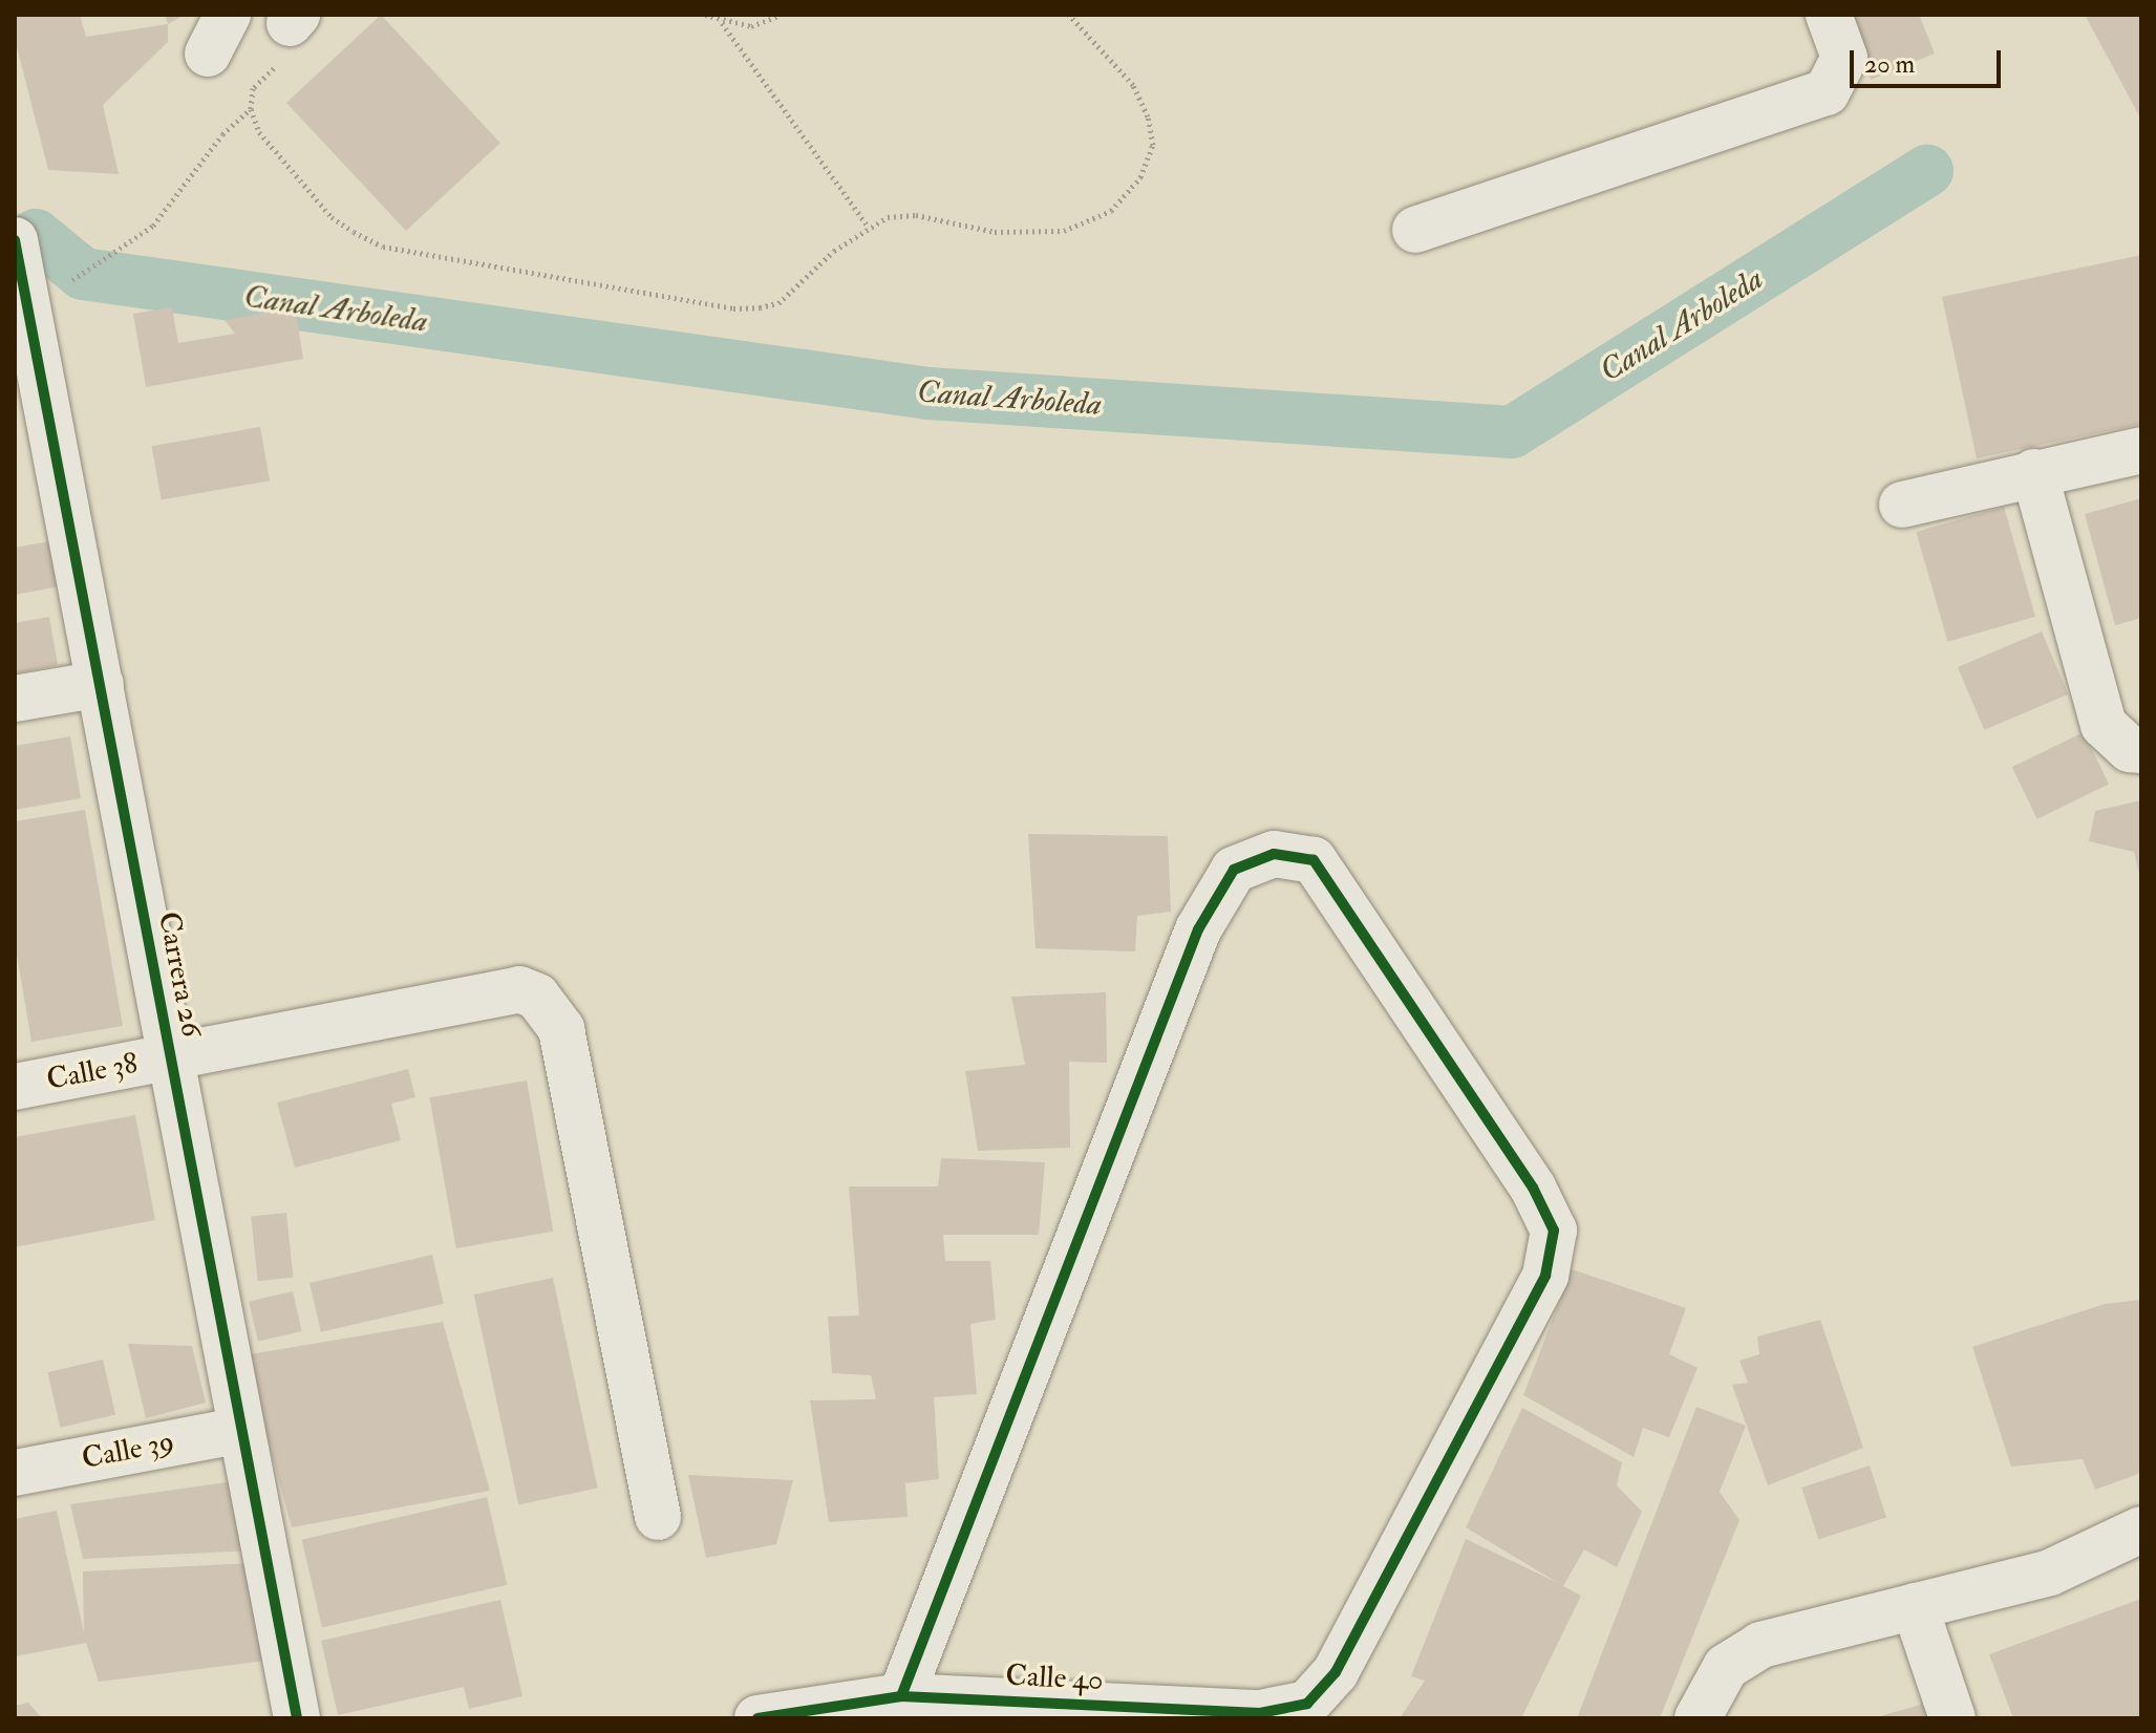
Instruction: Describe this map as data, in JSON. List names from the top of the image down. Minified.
{"streets":{"street":["Carrera 26","Calle 38","Calle 39","Calle 40"]},"crossings":[["Carrera 26","Calle 38"],["Carrera 26","Calle 39"]],"water":["Canal Arboleda"],"scale_bar":"20 m"}
